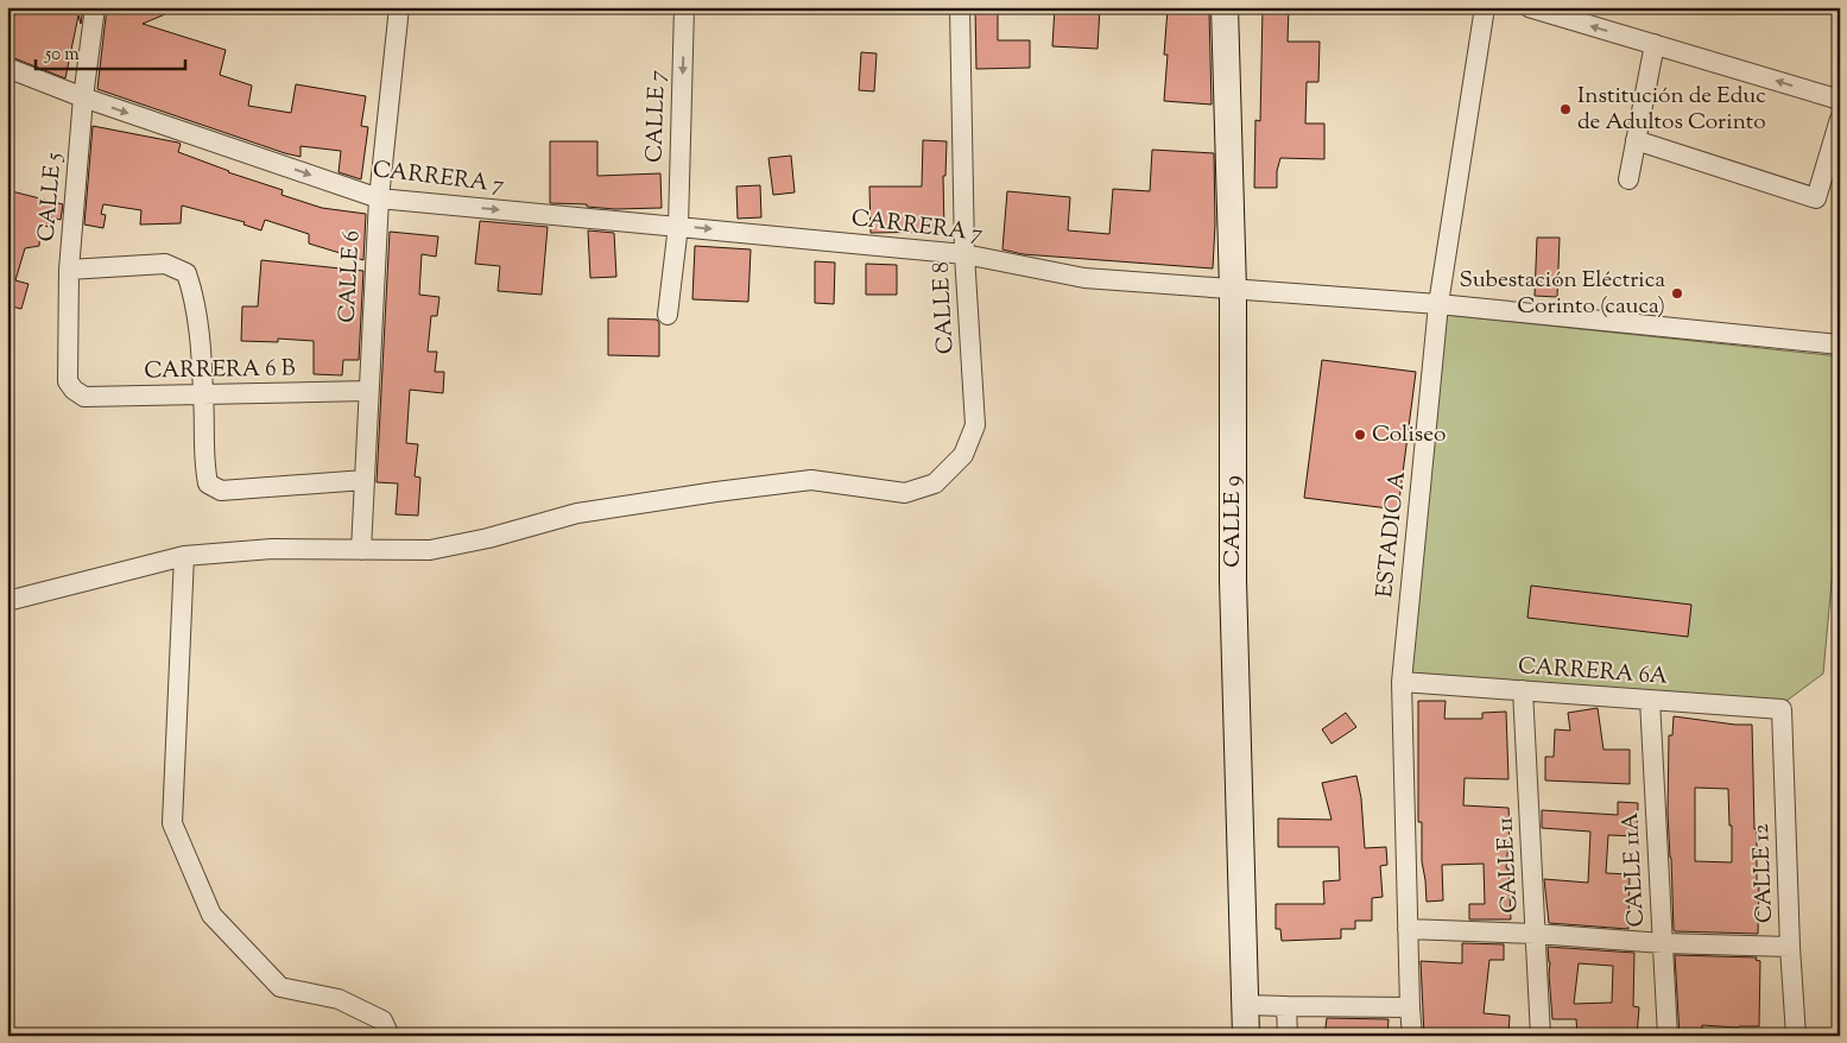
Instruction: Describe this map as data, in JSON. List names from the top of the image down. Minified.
{"streets":{"street":["CALLE 7","CARRERA 7","CALLE 5","CALLE 6","CALLE 8","CARRERA 6 B","CALLE 9","ESTADIO A","CARRERA 6A","CALLE 11","CALLE 11A","CALLE 12"]},"crossings":[["CALLE 7","CARRERA 7"],["CARRERA 7","CALLE 5"],["CARRERA 7","CALLE 6"],["CARRERA 7","CALLE 8"],["CARRERA 7","CALLE 9"],["CARRERA 7","ESTADIO A"],["CALLE 5","CARRERA 6 B"],["CALLE 6","CALLE 8"],["CALLE 6","CARRERA 6 B"],["ESTADIO A","CARRERA 6A"],["CARRERA 6A","CALLE 11"],["CARRERA 6A","CALLE 11A"],["CARRERA 6A","CALLE 12"]],"one_way":["CALLE 7","CARRERA 7"],"places":["Institución de Educ de Adultos Corinto","Subestación Eléctrica Corinto (cauca)","Coliseo"],"scale_bar":"50 m"}
